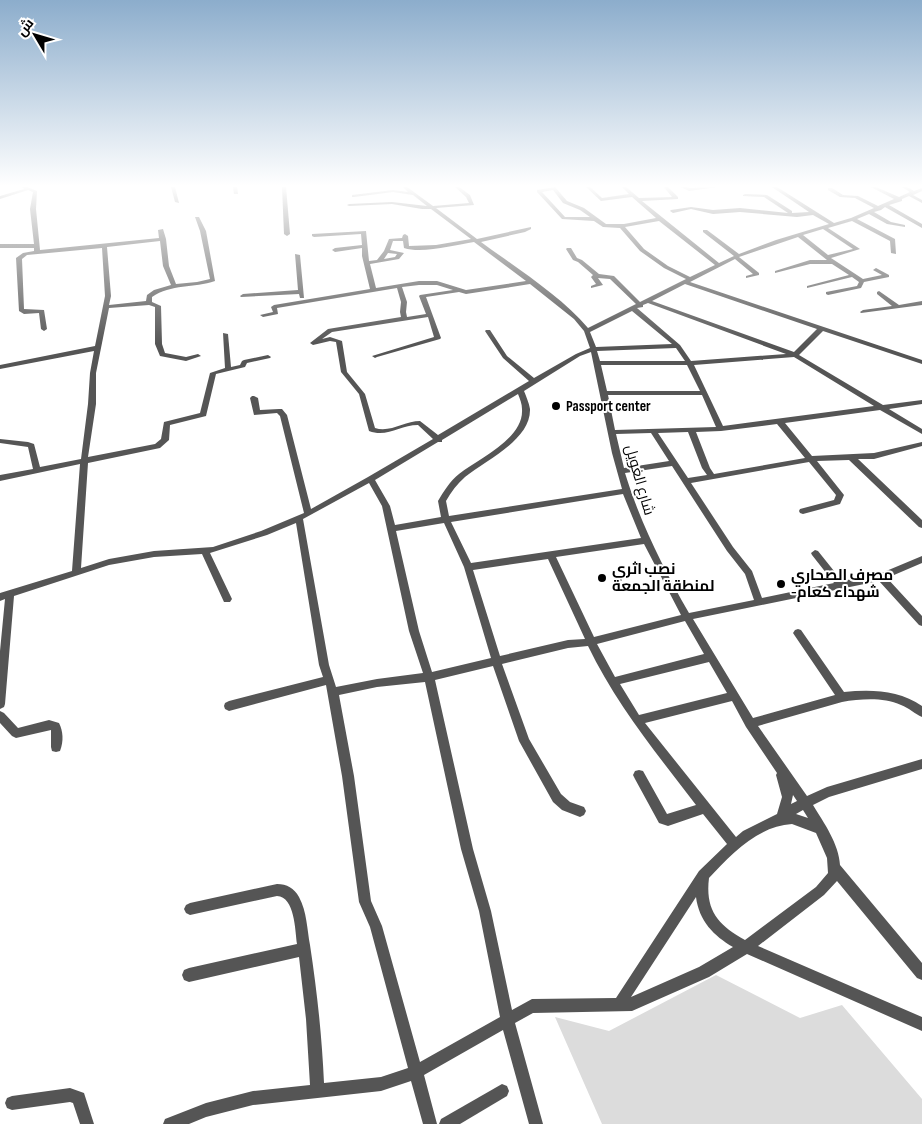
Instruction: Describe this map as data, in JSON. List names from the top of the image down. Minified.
{"streets":{"street":["شارع الغويل"]},"places":["Passport center","نصب اثري لمنطقة الجمعة","مصرف الصحاري -شهداء كعام"],"north":"top left"}
